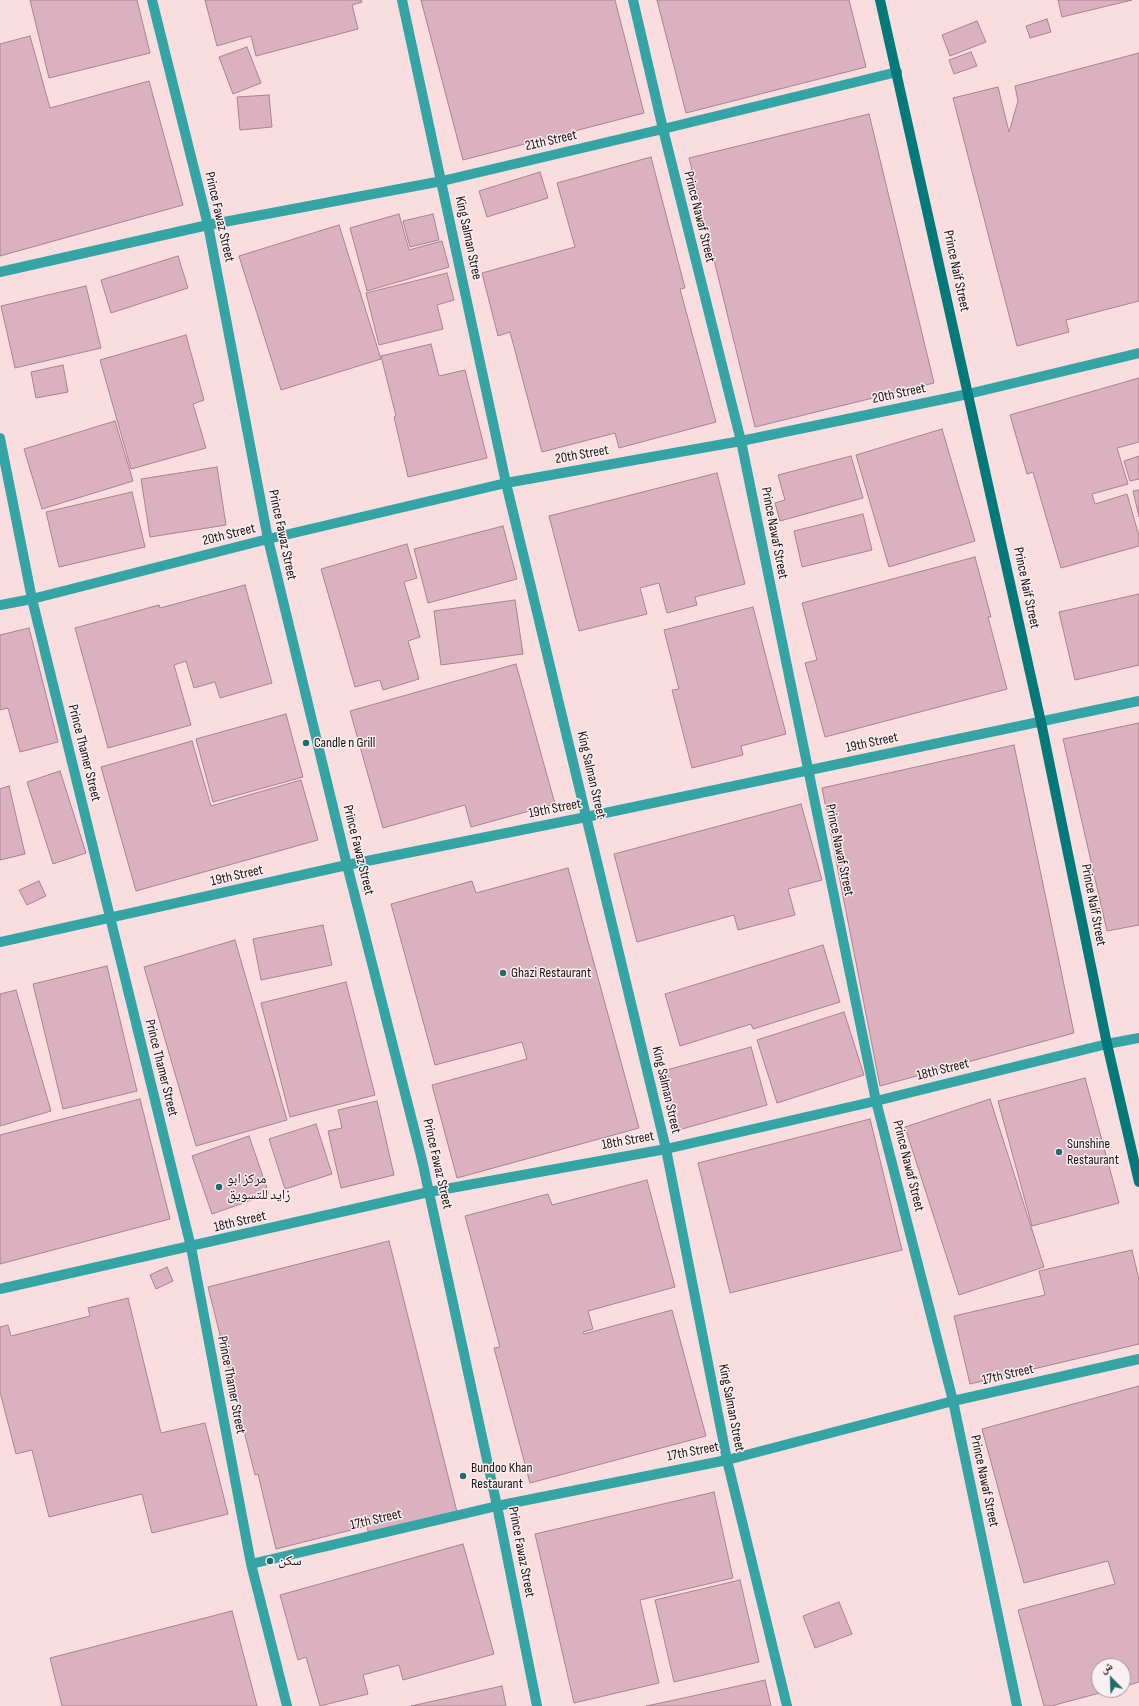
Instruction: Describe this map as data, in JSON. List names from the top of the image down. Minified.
{"streets":{"street":["21th Street","Prince Fawaz Street","Prince Nawaf Street","King Salman Stree","Prince Naif Street","20th Street","19th Street","Prince Thamer Street","King Salman Street","18th Street","17th Street"]},"crossings":[["21th Street","Prince Fawaz Street"],["21th Street","Prince Nawaf Street"],["21th Street","King Salman Stree"],["21th Street","Prince Naif Street"],["Prince Fawaz Street","20th Street"],["Prince Fawaz Street","19th Street"],["Prince Fawaz Street","18th Street"],["Prince Fawaz Street","17th Street"],["Prince Nawaf Street","20th Street"],["Prince Nawaf Street","19th Street"],["Prince Nawaf Street","18th Street"],["Prince Nawaf Street","17th Street"],["King Salman Stree","20th Street"],["King Salman Stree","King Salman Street"],["Prince Naif Street","20th Street"],["Prince Naif Street","19th Street"],["Prince Naif Street","18th Street"],["20th Street","Prince Thamer Street"],["20th Street","King Salman Street"],["19th Street","Prince Thamer Street"],["19th Street","King Salman Street"],["Prince Thamer Street","18th Street"],["Prince Thamer Street","17th Street"],["King Salman Street","18th Street"],["King Salman Street","17th Street"]],"places":["Candle n Grill","Ghazi Restaurant","Sunshine Restaurant","مركز ابو زايد للتسويق","Bundoo Khan Restaurant","سكن"],"north":"top left"}
